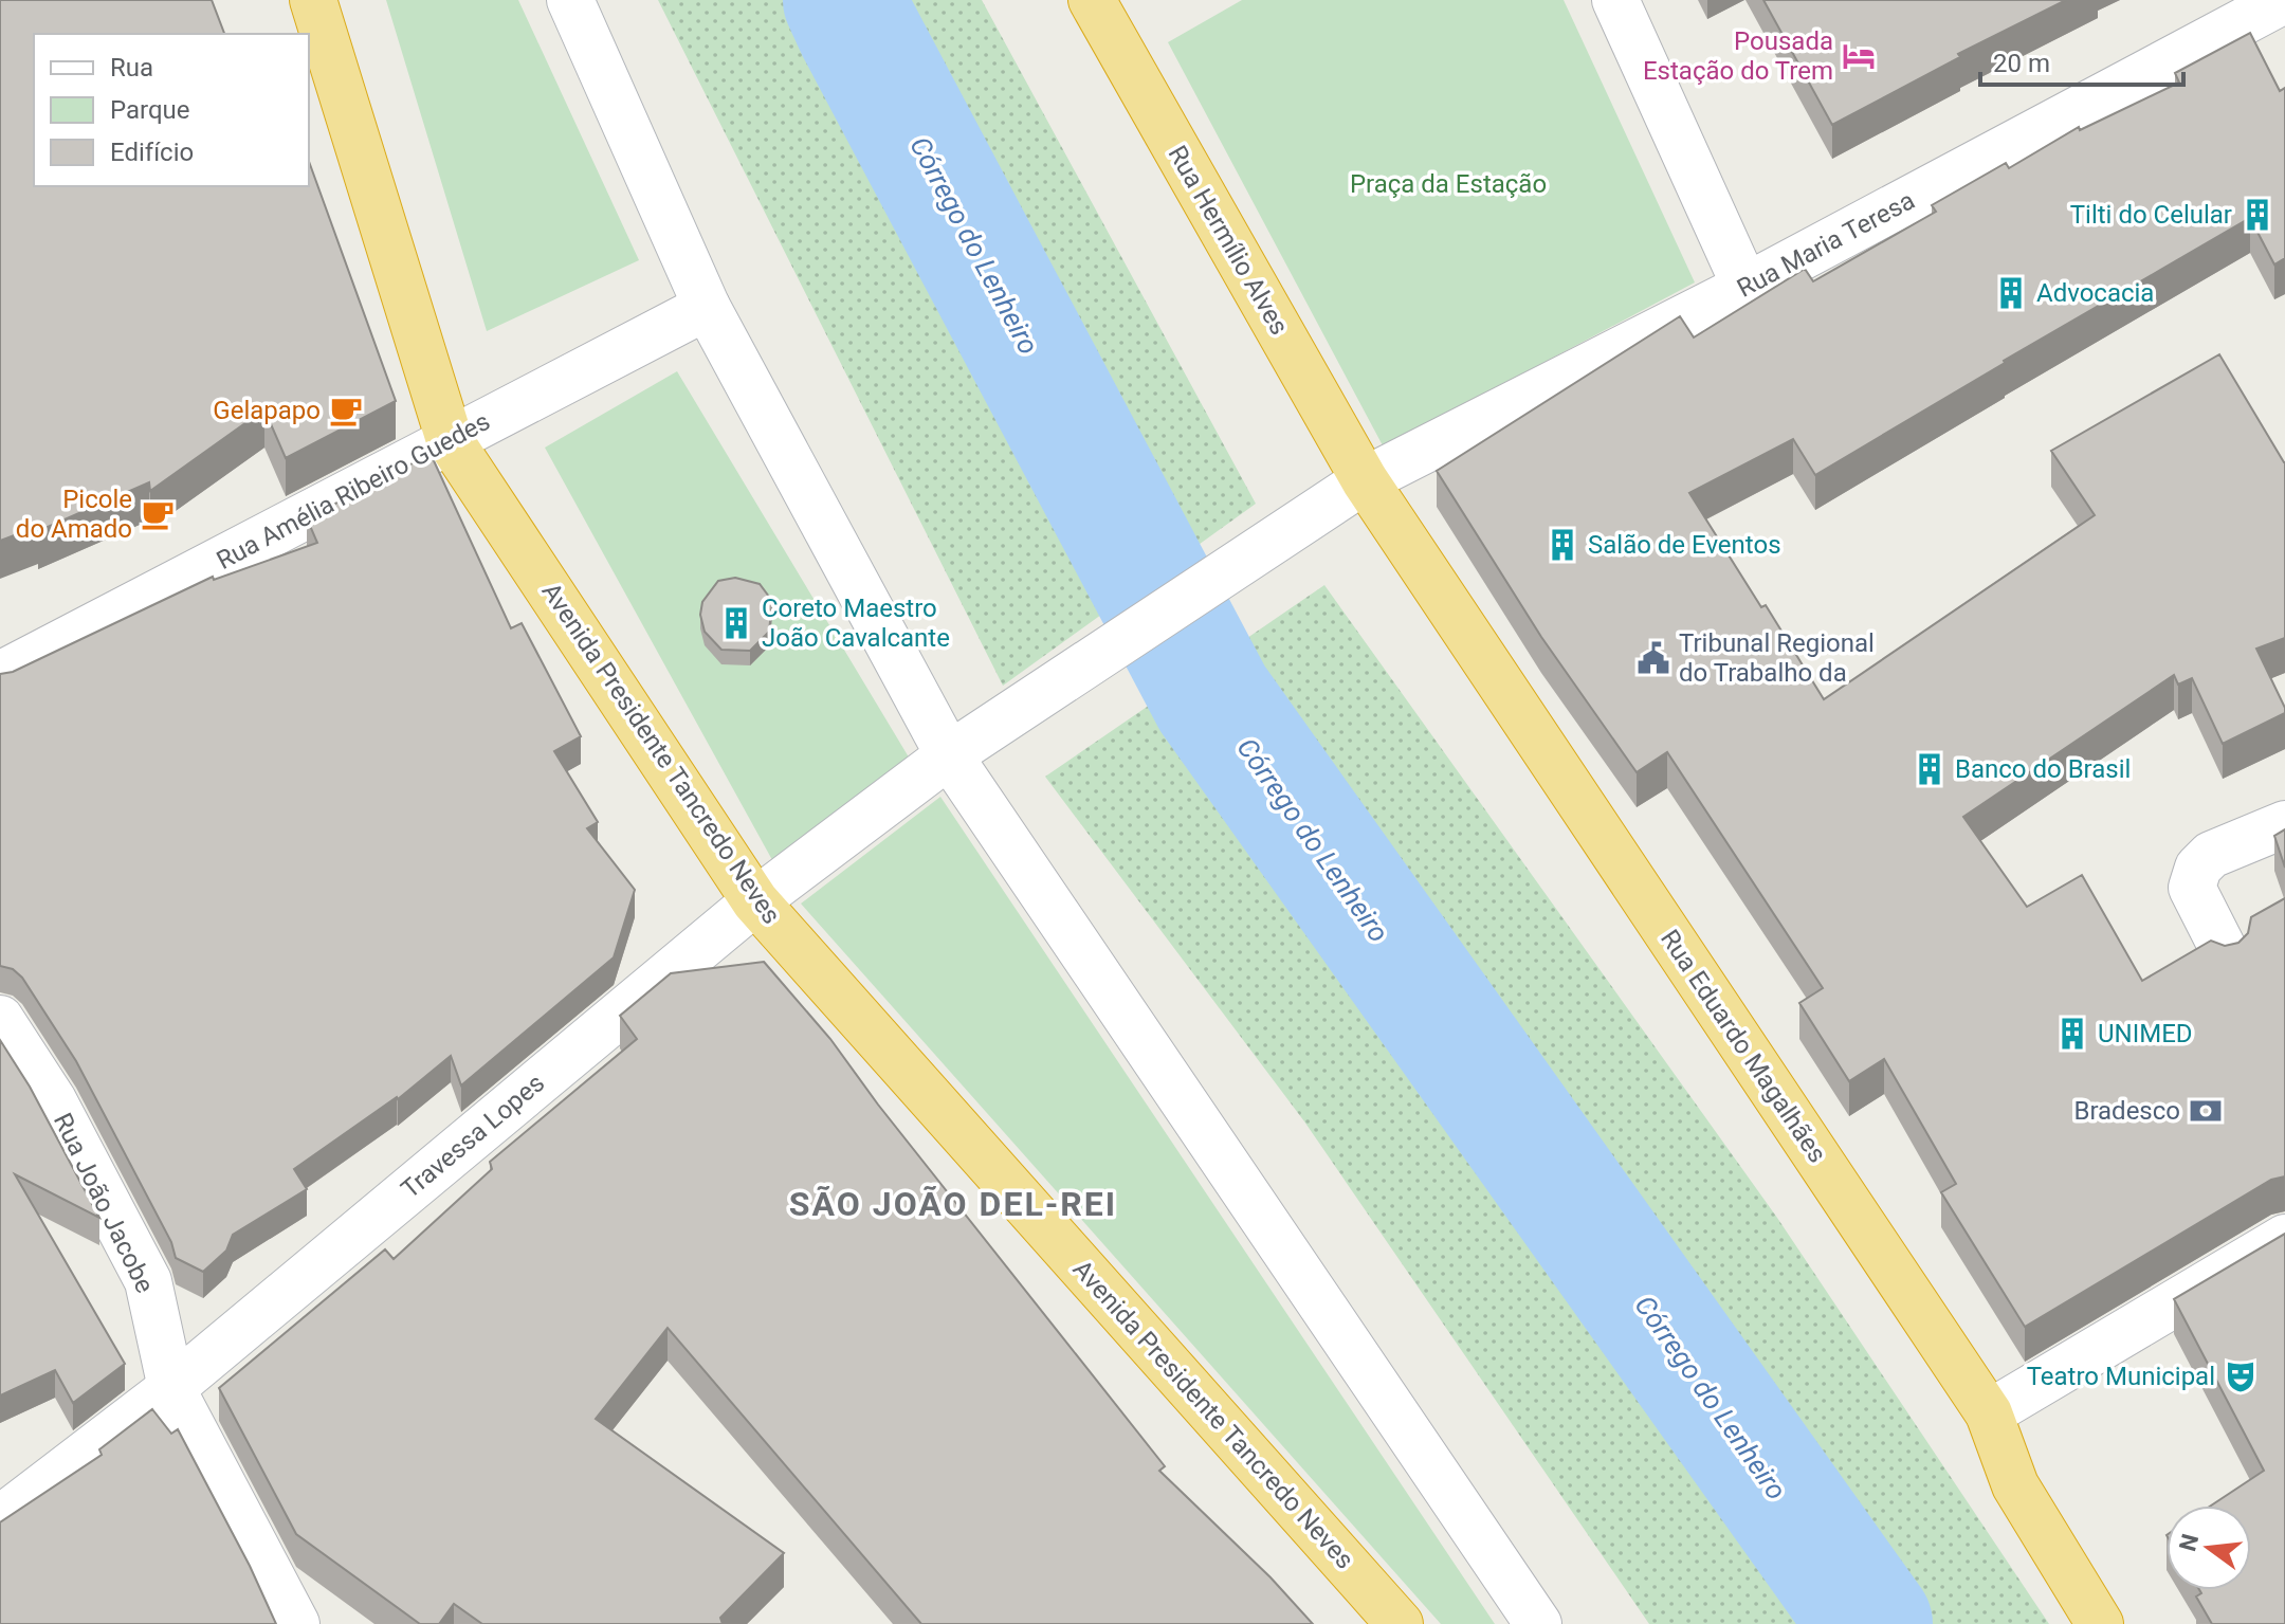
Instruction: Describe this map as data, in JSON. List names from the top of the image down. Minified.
{"streets":{"highway":["Rua Hermílio Alves","Avenida Presidente Tancredo Neves","Rua Eduardo Magalhães"],"street":["Rua Maria Teresa","Rua Amélia Ribeiro Guedes","Travessa Lopes","Rua João Jacobe"]},"crossings":[["Rua Hermílio Alves","Rua Maria Teresa"],["Rua Hermílio Alves","Rua Eduardo Magalhães"],["Rua Maria Teresa","Rua Eduardo Magalhães"],["Rua Maria Teresa","Travessa Lopes"],["Rua Amélia Ribeiro Guedes","Avenida Presidente Tancredo Neves"],["Avenida Presidente Tancredo Neves","Travessa Lopes"],["Travessa Lopes","Rua João Jacobe"]],"districts":["SÃO JOÃO DEL-REI"],"water":["Córrego do Lenheiro"],"parks":["Praça da Estação"],"places":{"hotel":["Pousada Estação do Trem"],"building":["Tilti do Celular","Advocacia","Salão de Eventos","Coreto Maestro João Cavalcante","Banco do Brasil","UNIMED"],"cafe":["Gelapapo","Picole do Amado"],"public building":["Tribunal Regional do Trabalho da"],"bank":["Bradesco"],"theatre":["Teatro Municipal"]},"legend":["Rua","Parque","Edifício"],"scale_bar":"20 m","north":"left"}
